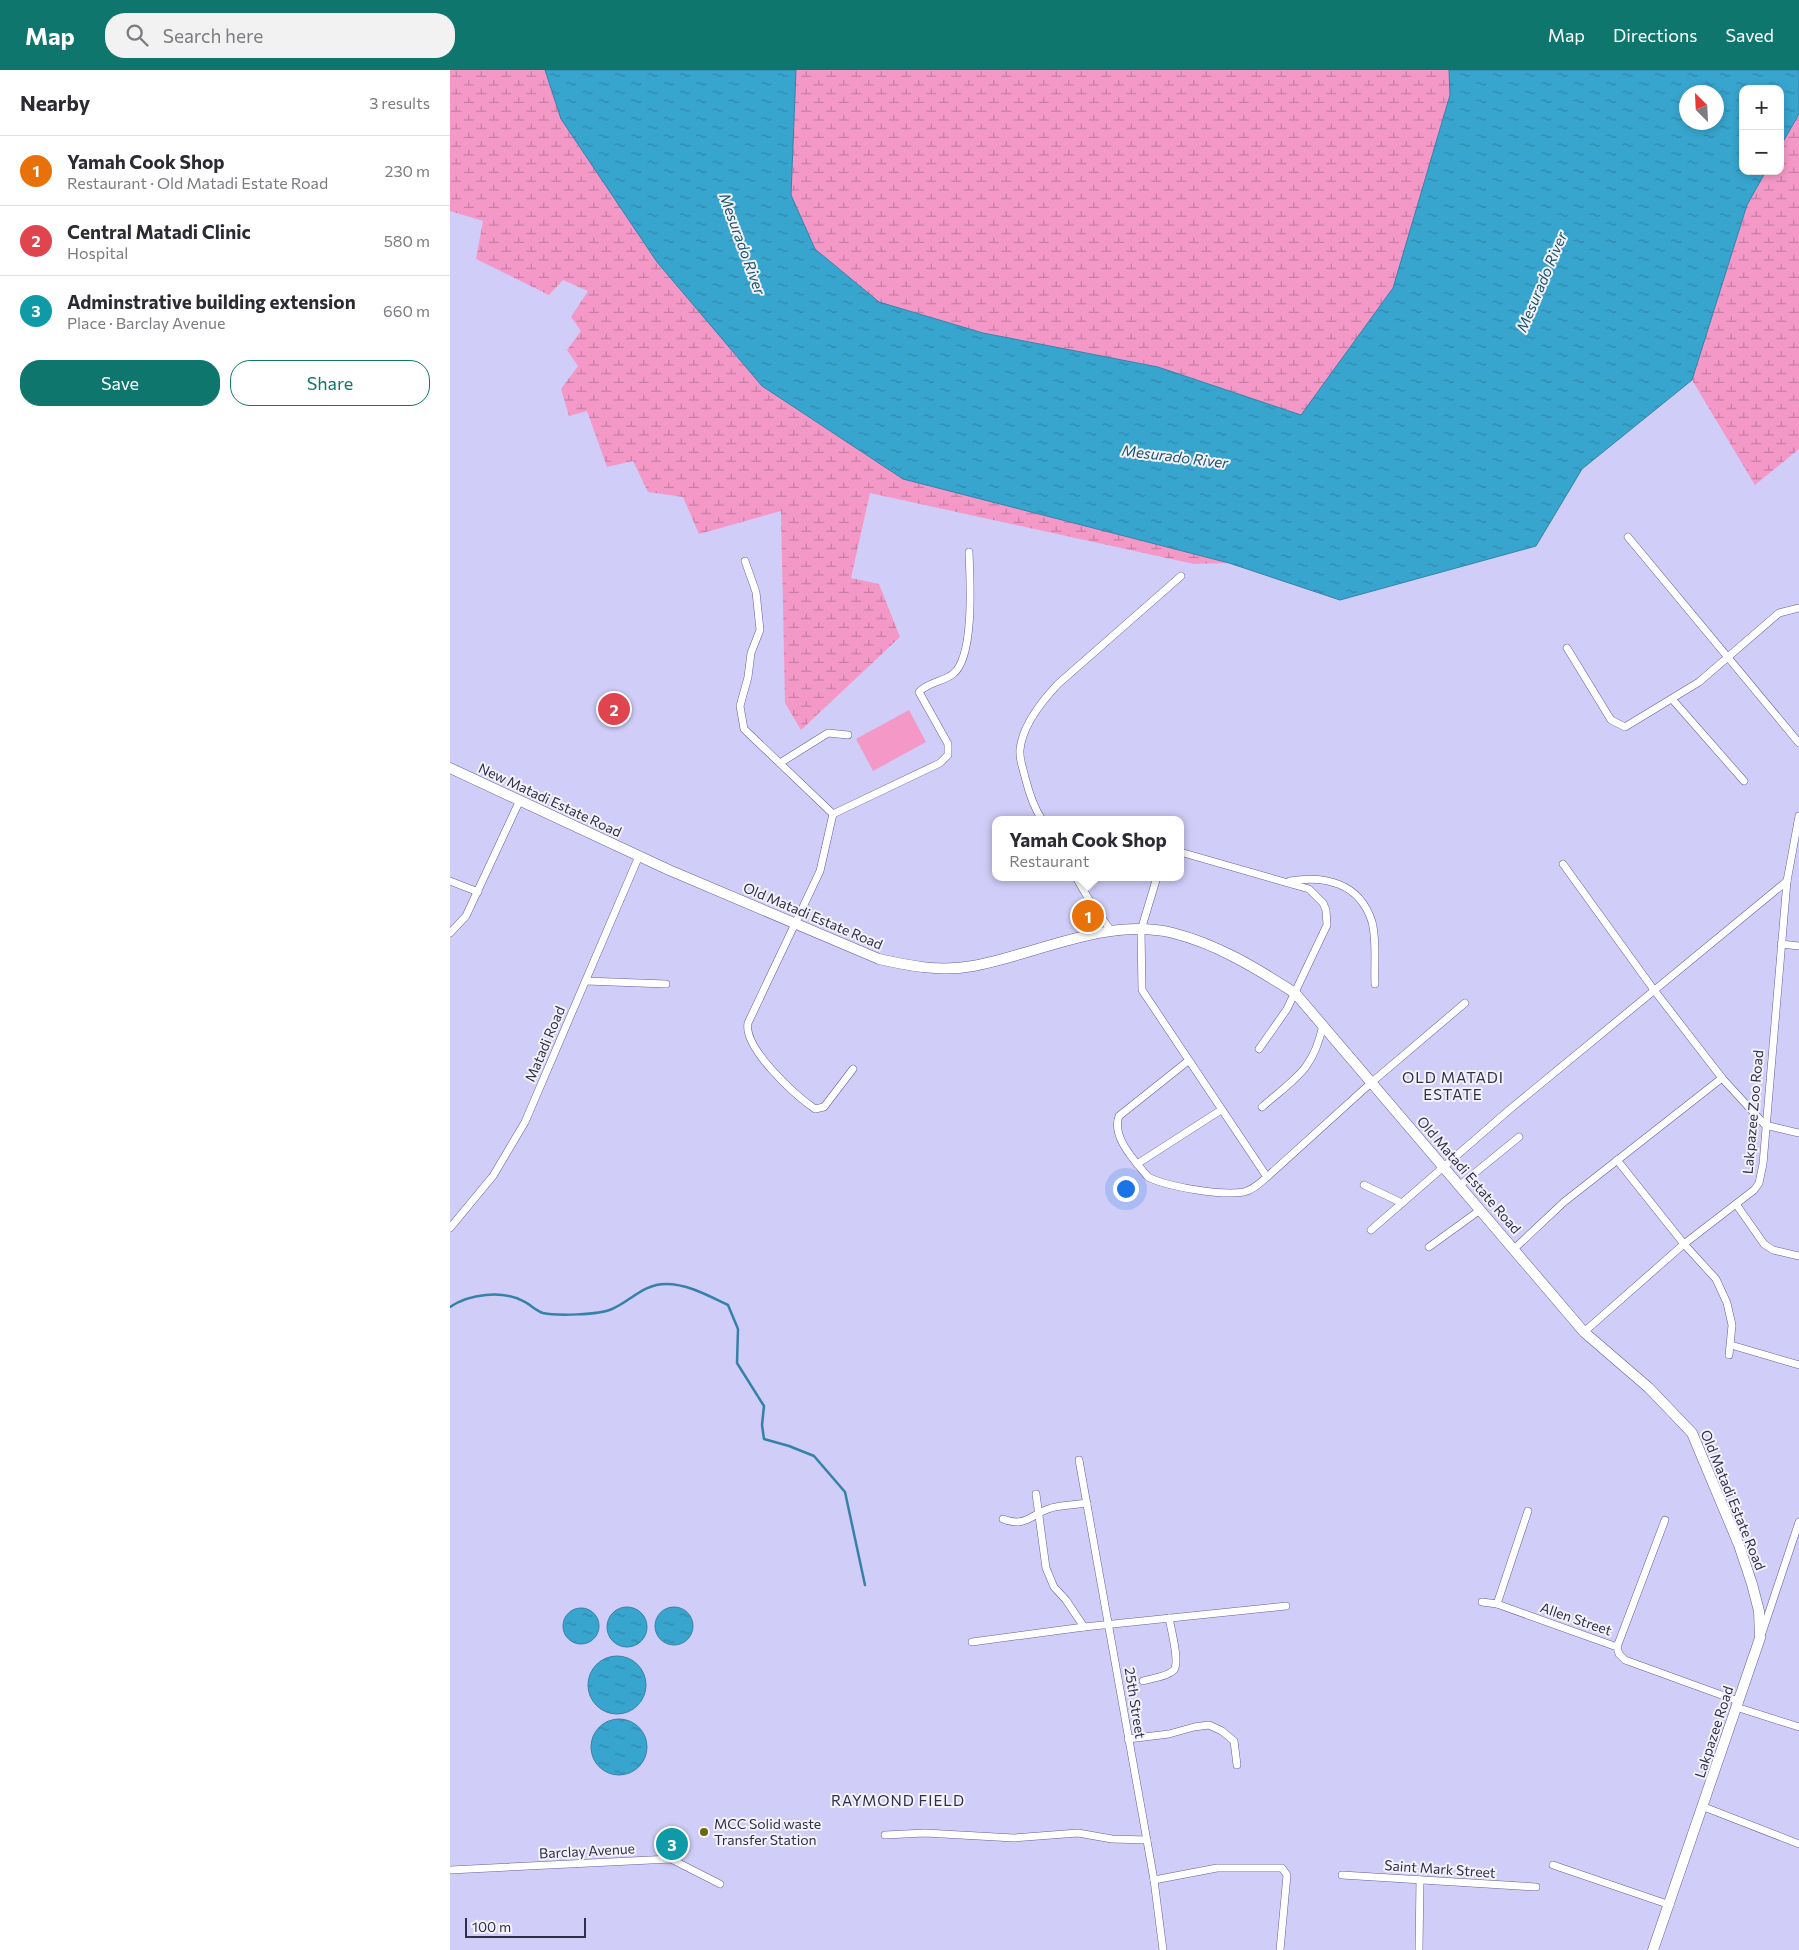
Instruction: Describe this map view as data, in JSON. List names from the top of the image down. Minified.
{"streets":{"street":["New Matadi Estate Road","Old Matadi Estate Road","Matadi Road","Lakpazee Zoo Road","Allen Street","25th Street","Lakpazee Road","Barclay Avenue","Saint Mark Street"]},"crossings":[["New Matadi Estate Road","Old Matadi Estate Road"],["New Matadi Estate Road","Matadi Road"],["Old Matadi Estate Road","Matadi Road"],["Old Matadi Estate Road","Lakpazee Zoo Road"],["Old Matadi Estate Road","Lakpazee Road"],["Allen Street","Lakpazee Road"]],"districts":["OLD MATADI ESTATE","RAYMOND FIELD"],"water":["Mesurado River"],"places":["MCC Solid waste Transfer Station"],"scale_bar":"100 m","north":"top left","page":{"header":"Map","search":"Search here","nav":["Map","Directions","Saved"],"heading":["Nearby","3 results"],"map_buttons":["+","−"],"list":[{"mark":"1","name":"Yamah Cook Shop","note":"Restaurant · Old Matadi Estate Road","value":"230 m"},{"mark":"2","name":"Central Matadi Clinic","note":"Hospital","value":"580 m"},{"mark":"3","name":"Adminstrative building extension","note":"Place · Barclay Avenue","value":"660 m"}],"buttons":["Save","Share"],"pins":["2","1","3"],"popup":["Yamah Cook Shop","Restaurant"],"scale":"100 m"}}
